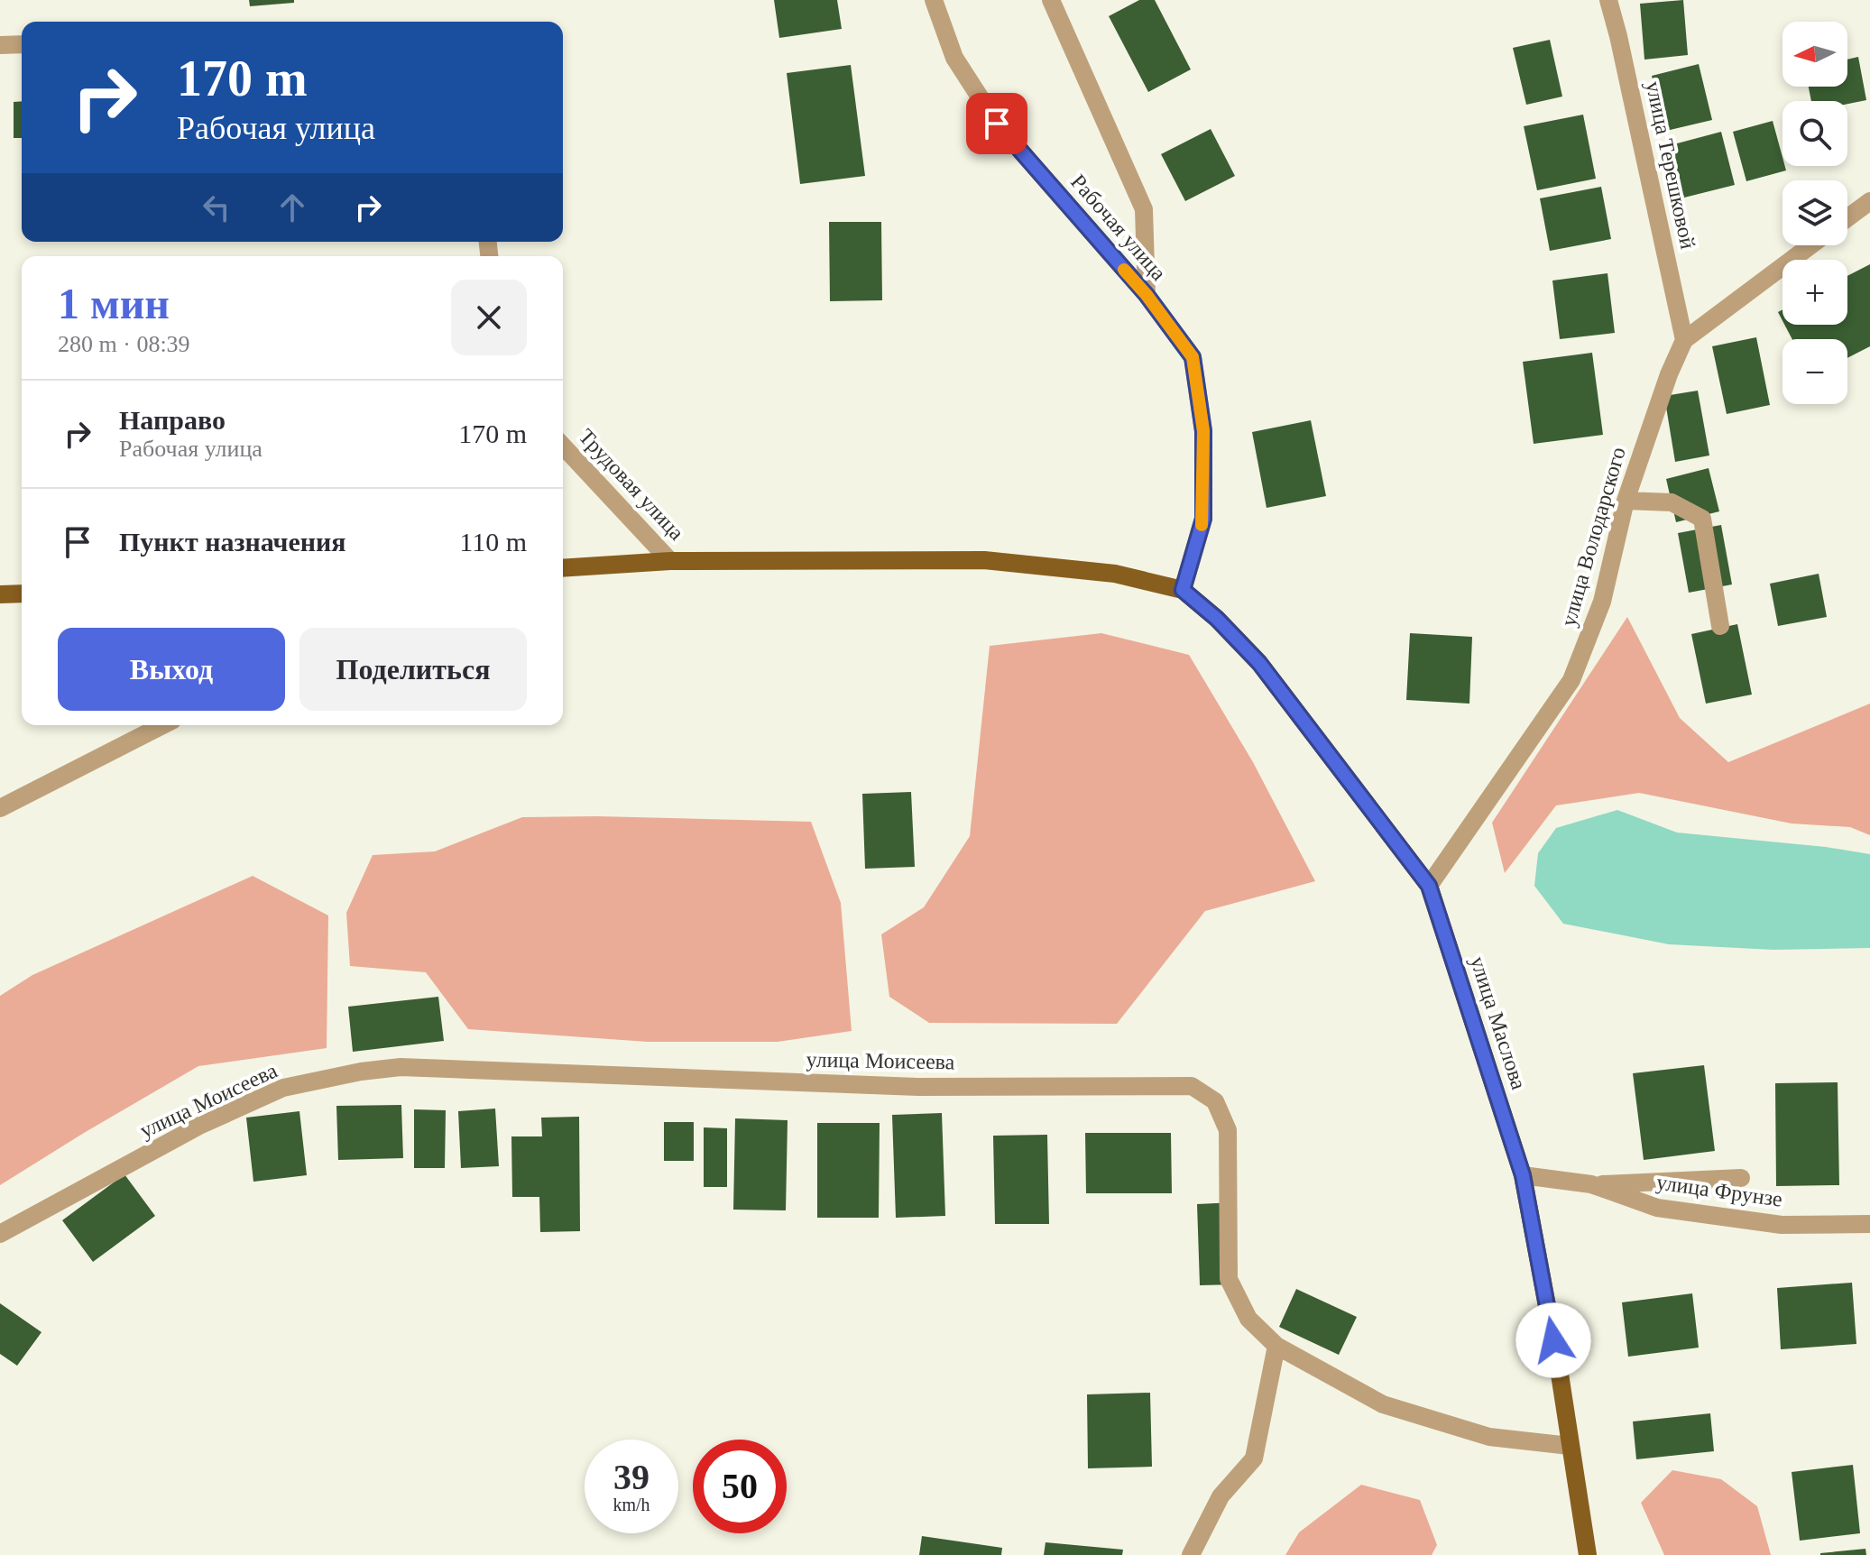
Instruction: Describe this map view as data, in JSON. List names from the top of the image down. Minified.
{"streets":{"main road":["улица Маслова"],"street":["улица Терешковой","Рабочая улица","Трудовая улица","улица Володарского","улица Моисеева","улица Фрунзе"]},"crossings":[["улица Терешковой","улица Володарского"],["Рабочая улица","улица Маслова"],["улица Володарского","улица Маслова"],["улица Маслова","улица Моисеева"],["улица Маслова","улица Фрунзе"]],"north":"left","page":{"map_buttons":["+","−"],"turn":["170 m","Рабочая улица"],"heading":["1 мин","280 m · 08:39"],"list":[{"name":"Направо","note":"Рабочая улица","value":"170 m"},{"name":"Пункт назначения","value":"110 m"}],"buttons":["Выход","Поделиться"],"speed":"39 km/h","limit":"50"}}
